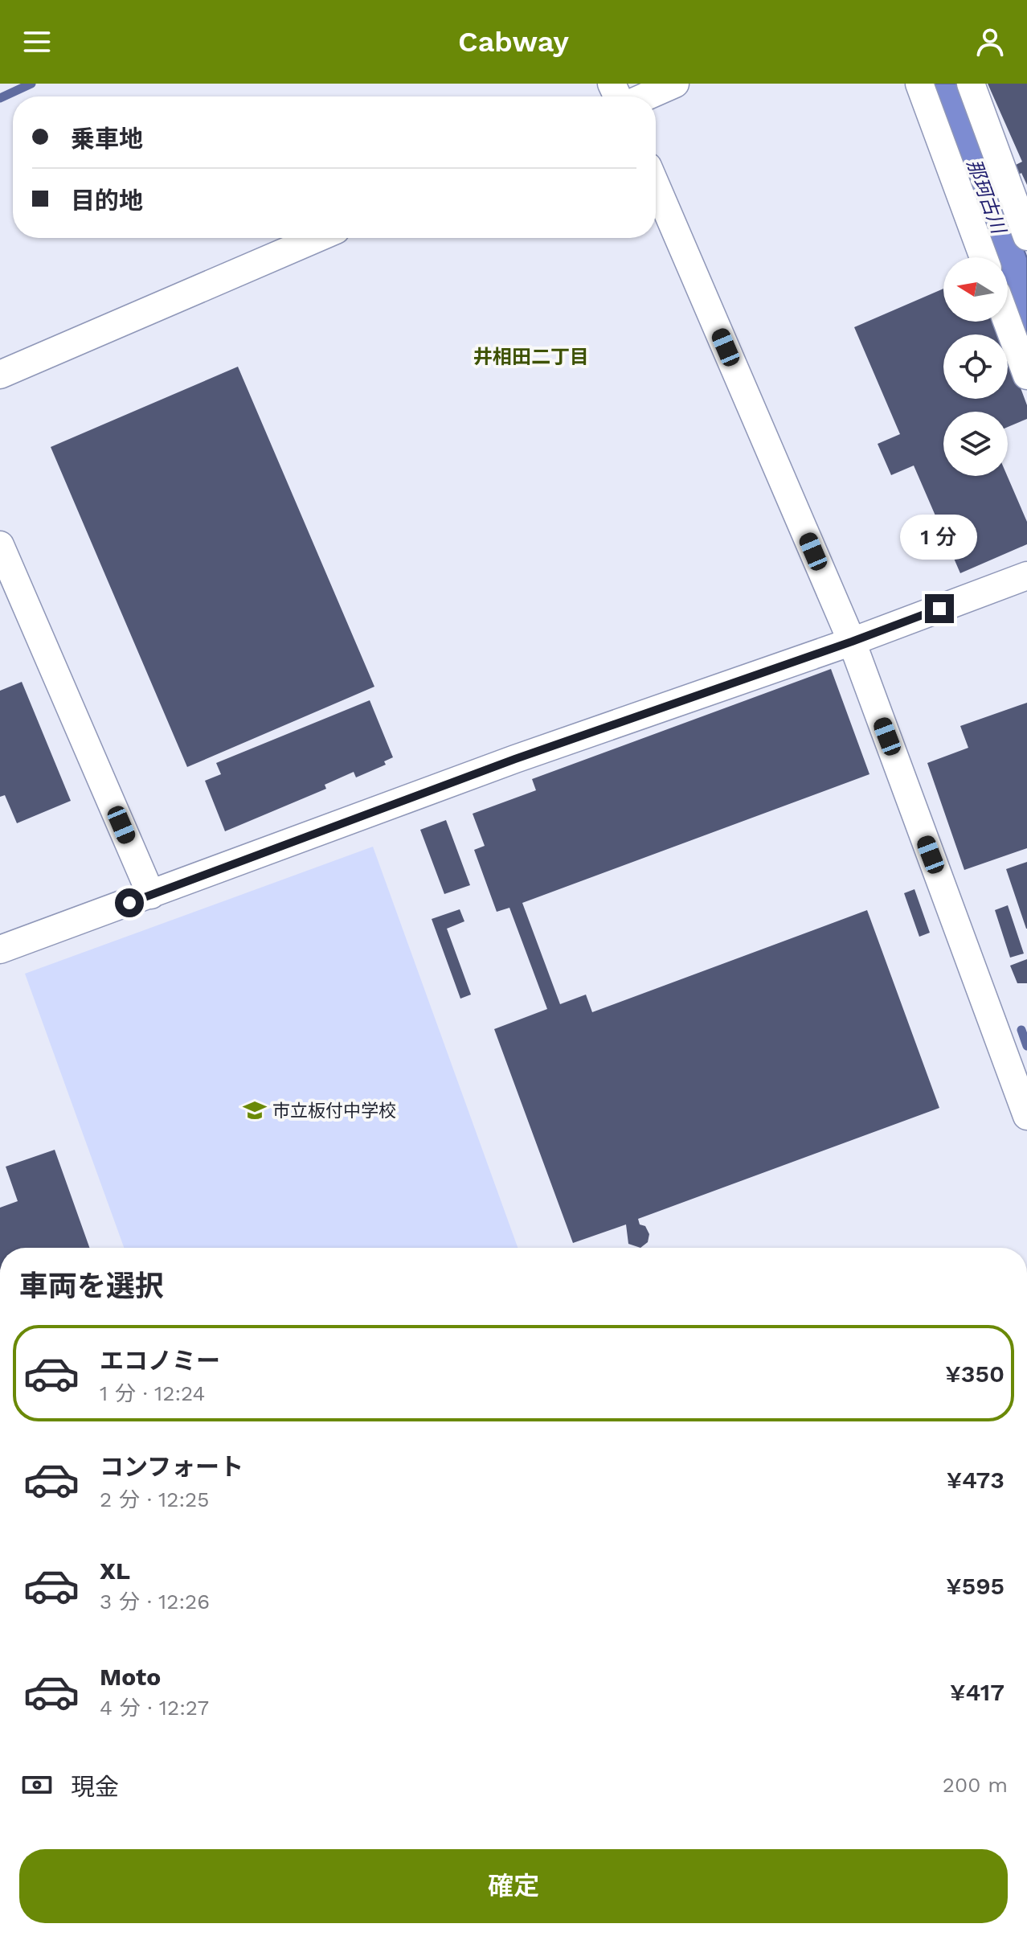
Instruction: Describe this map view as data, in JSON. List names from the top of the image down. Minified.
{"districts":["井相田二丁目"],"water":["那珂古川"],"places":{"school or university":["市立板付中学校"]},"north":"left","page":{"header":"Cabway","banner":["乗車地","目的地"],"bubble":"1 分","heading":"車両を選択","list":[{"name":"エコノミー","note":"1 分 · 12:24","value":"¥350"},{"name":"コンフォート","note":"2 分 · 12:25","value":"¥473"},{"name":"XL","note":"3 分 · 12:26","value":"¥595"},{"name":"Moto","note":"4 分 · 12:27","value":"¥417"}],"pay":["現金","200 m"],"buttons":"確定"}}
